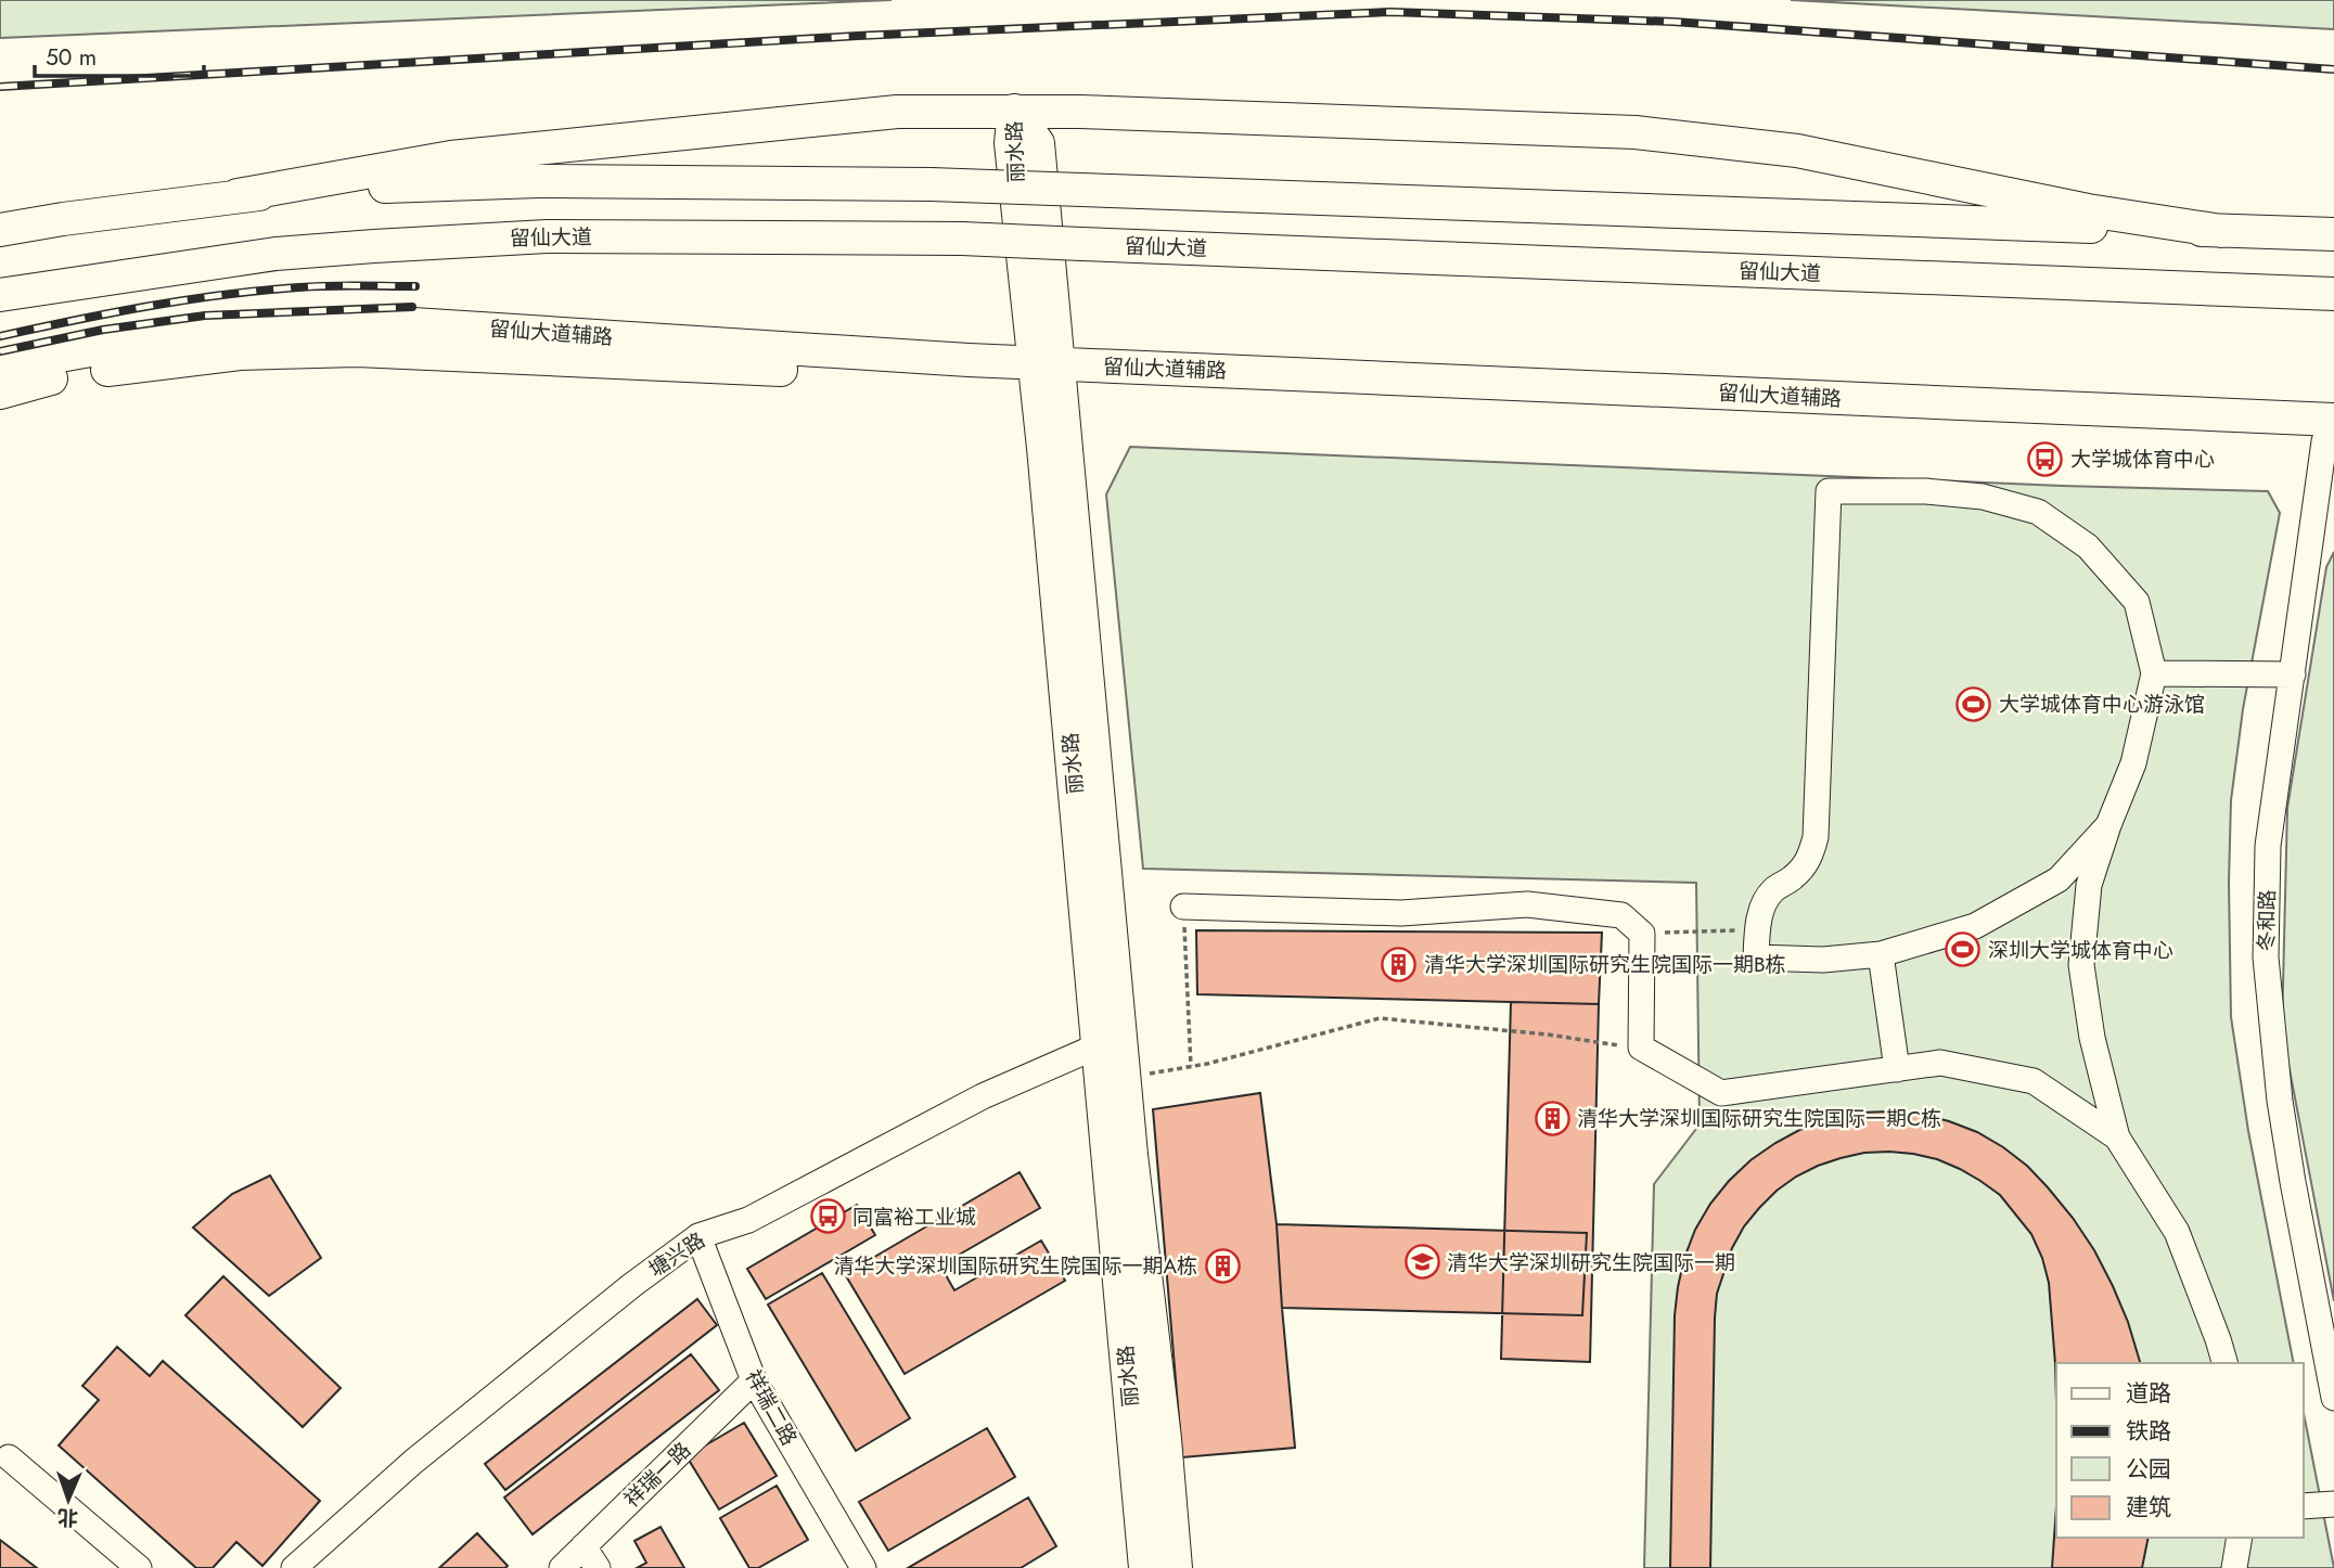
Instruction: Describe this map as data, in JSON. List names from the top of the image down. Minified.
{"streets":{"main road":["丽水路","留仙大道","留仙大道辅路"],"street":["冬和路","塘兴路","祥瑞二路","祥瑞一路"]},"crossings":[["丽水路","留仙大道辅路"],["丽水路","塘兴路"],["留仙大道辅路","冬和路"],["塘兴路","祥瑞二路"],["祥瑞二路","祥瑞一路"]],"places":{"bus stop":["大学城体育中心","同富裕工业城"],"sports":["大学城体育中心游泳馆","深圳大学城体育中心"],"building":["清华大学深圳国际研究生院国际一期B栋","清华大学深圳国际研究生院国际一期C栋","清华大学深圳国际研究生院国际一期A栋"],"school or university":["清华大学深圳研究生院国际一期"]},"legend":["道路","铁路","公园","建筑"],"scale_bar":"50 m","north":"bottom"}
